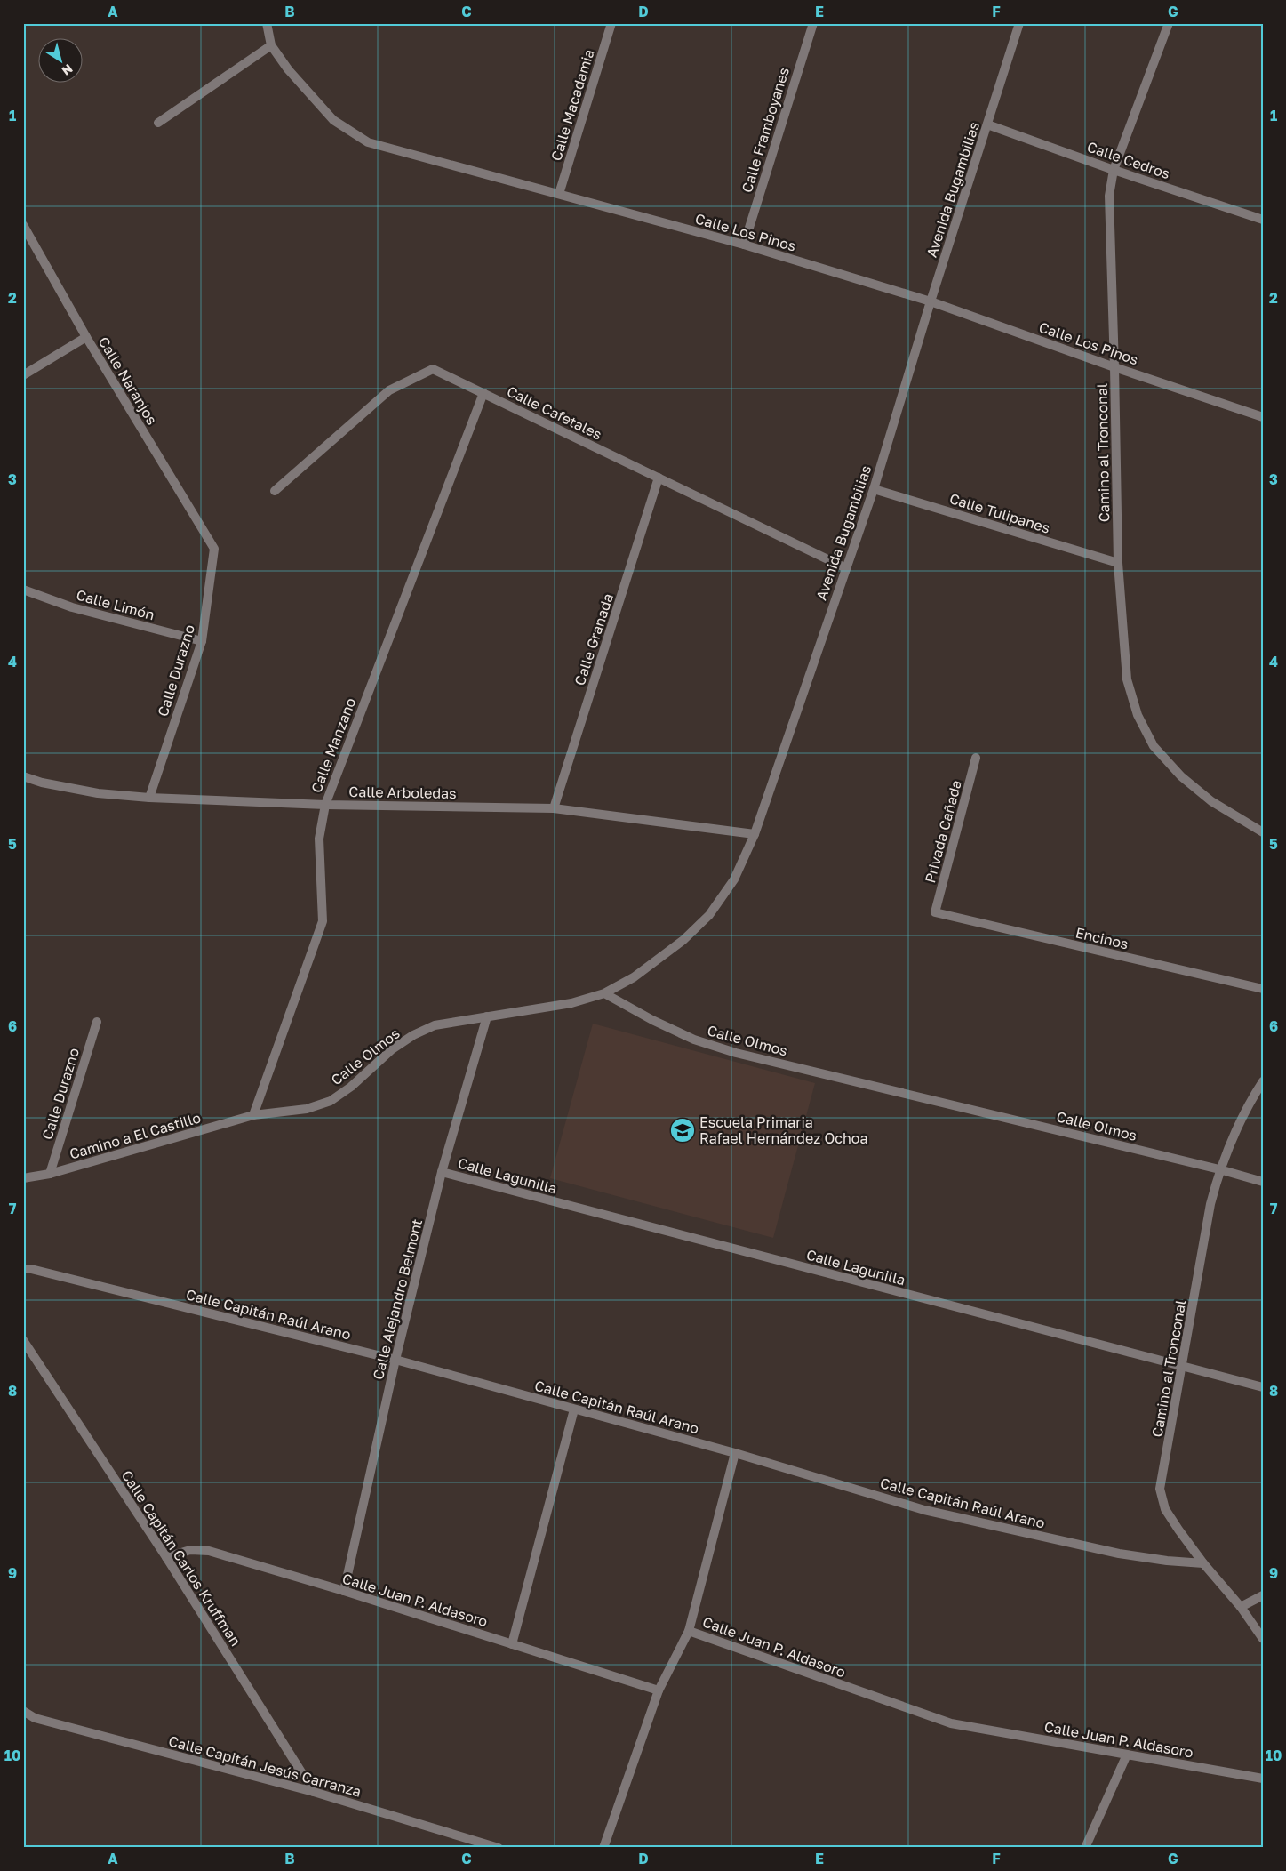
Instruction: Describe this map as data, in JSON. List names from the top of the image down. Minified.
{"streets":{"street":["Calle Macadamia","Calle Framboyanes","Calle Cedros","Avenida Bugambilias","Calle Los Pinos","Calle Naranjos","Calle Cafetales","Camino al Tronconal","Calle Tulipanes","Calle Limón","Calle Granada","Calle Durazno","Calle Manzano","Calle Arboledas","Privada Cañada","Encinos","Calle Olmos","Camino a El Castillo","Calle Lagunilla","Calle Alejandro Belmont","Calle Capitán Raúl Arano","Calle Capitán Carlos Kruffman","Calle Juan P. Aldasoro","Calle Capitán Jesús Carranza"]},"crossings":[["Calle Macadamia","Calle Los Pinos"],["Calle Framboyanes","Calle Los Pinos"],["Calle Cedros","Avenida Bugambilias"],["Calle Cedros","Camino al Tronconal"],["Avenida Bugambilias","Calle Los Pinos"],["Avenida Bugambilias","Calle Cafetales"],["Avenida Bugambilias","Calle Tulipanes"],["Avenida Bugambilias","Calle Arboledas"],["Avenida Bugambilias","Calle Olmos"],["Calle Los Pinos","Camino al Tronconal"],["Calle Naranjos","Calle Durazno"],["Calle Cafetales","Calle Granada"],["Calle Cafetales","Calle Manzano"],["Camino al Tronconal","Calle Tulipanes"],["Camino al Tronconal","Calle Olmos"],["Camino al Tronconal","Calle Lagunilla"],["Camino al Tronconal","Calle Capitán Raúl Arano"],["Calle Limón","Calle Durazno"],["Calle Granada","Calle Arboledas"],["Calle Durazno","Calle Arboledas"],["Calle Durazno","Camino a El Castillo"],["Calle Manzano","Calle Arboledas"],["Calle Manzano","Calle Olmos"],["Calle Manzano","Camino a El Castillo"],["Privada Cañada","Encinos"],["Calle Olmos","Camino a El Castillo"],["Calle Olmos","Calle Alejandro Belmont"],["Calle Lagunilla","Calle Alejandro Belmont"],["Calle Alejandro Belmont","Calle Capitán Raúl Arano"],["Calle Alejandro Belmont","Calle Juan P. Aldasoro"],["Calle Capitán Carlos Kruffman","Calle Juan P. Aldasoro"],["Calle Capitán Carlos Kruffman","Calle Capitán Jesús Carranza"]],"places":{"school or university":["Escuela Primaria Rafael Hernández Ochoa"]},"north":"bottom right","grid":{"columns":["A","B","C","D","E","F","G"],"rows":["1","2","3","4","5","6","7","8","9","10"]}}
